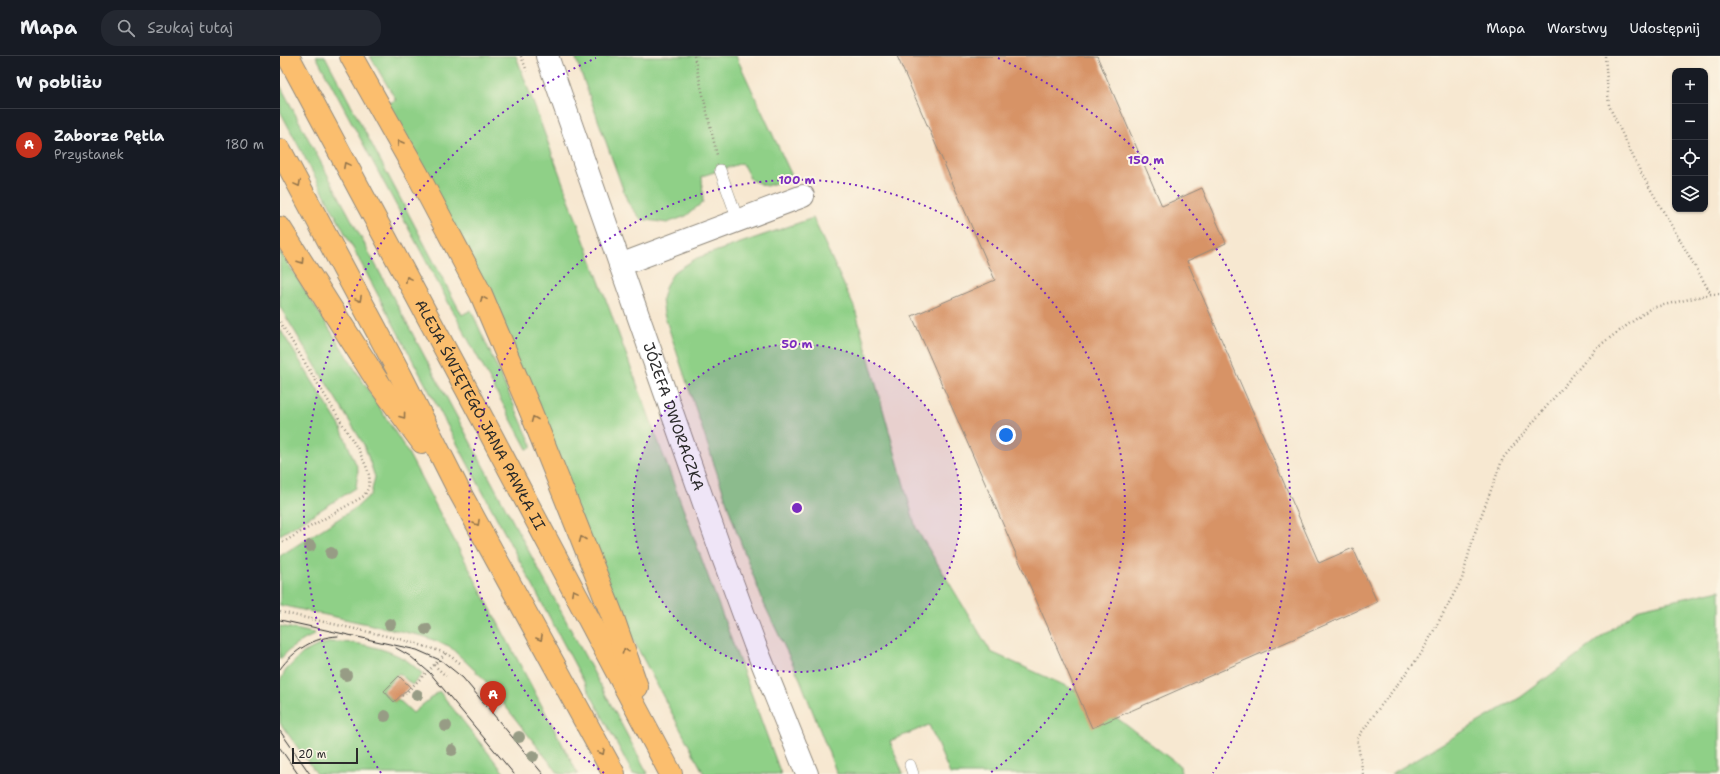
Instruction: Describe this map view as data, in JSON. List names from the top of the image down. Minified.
{"streets":{"main road":["ALEJA ŚWIĘTEGO JANA PAWŁA II"],"street":["JÓZEFA DWORACZKA"]},"scale_bar":"20 m","page":{"header":"Mapa","search":"Szukaj tutaj","nav":["Mapa","Warstwy","Udostępnij"],"heading":"W pobliżu","map_buttons":["+","−"],"list":[{"mark":"A","name":"Zaborze Pętla","note":"Przystanek","value":"180 m"}],"pins":"A","scale":"20 m"},"rings":["150 m","100 m","50 m"]}
